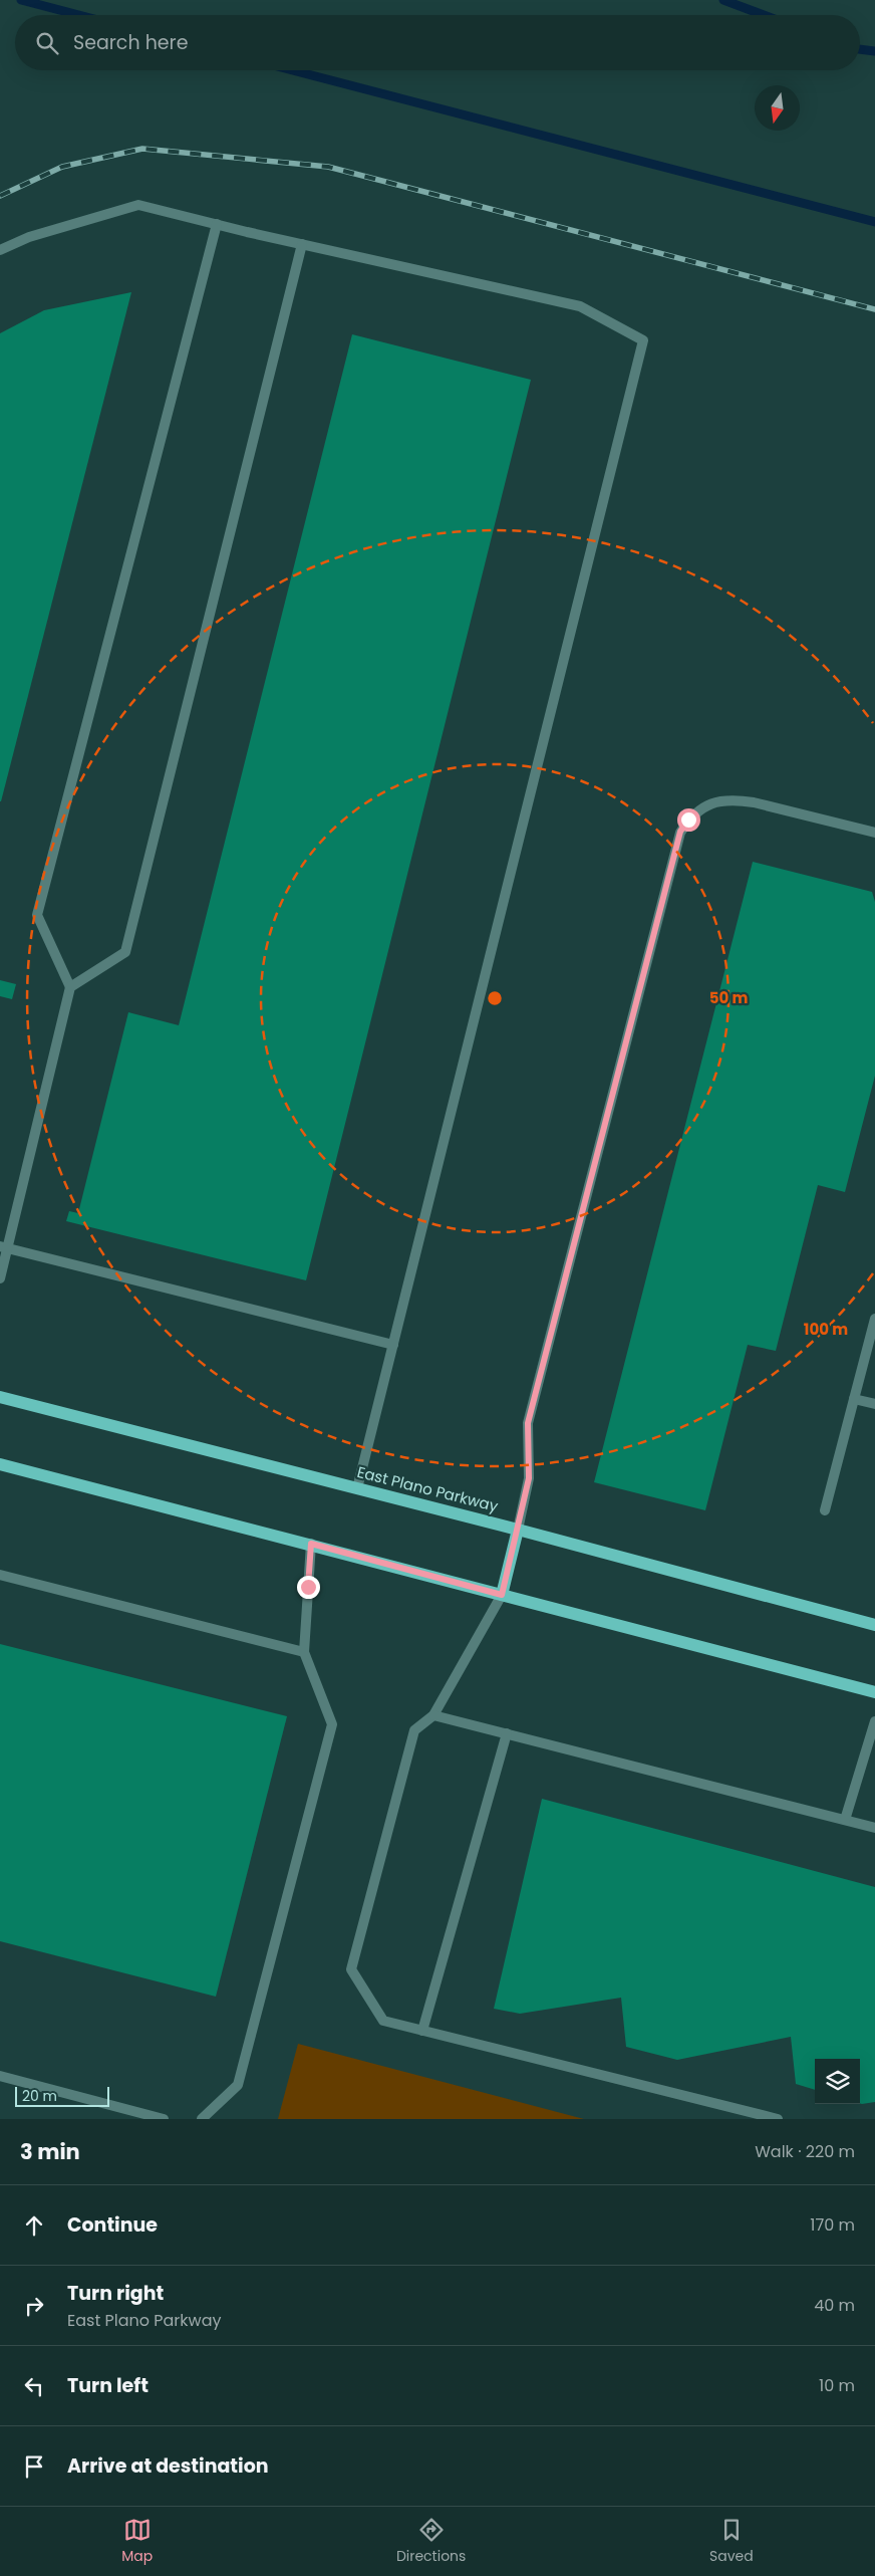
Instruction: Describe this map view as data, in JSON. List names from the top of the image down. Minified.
{"streets":{"main road":["East Plano Parkway"]},"scale_bar":"20 m","north":"bottom","page":{"search":"Search here","scale":"20 m","heading":["3 min","Walk · 220 m"],"list":[["Continue","170 m"],["Turn right","East Plano Parkway","40 m"],["Turn left","10 m"],"Arrive at destination"],"nav":["Map","Directions","Saved"]},"rings":["50 m","100 m"]}
